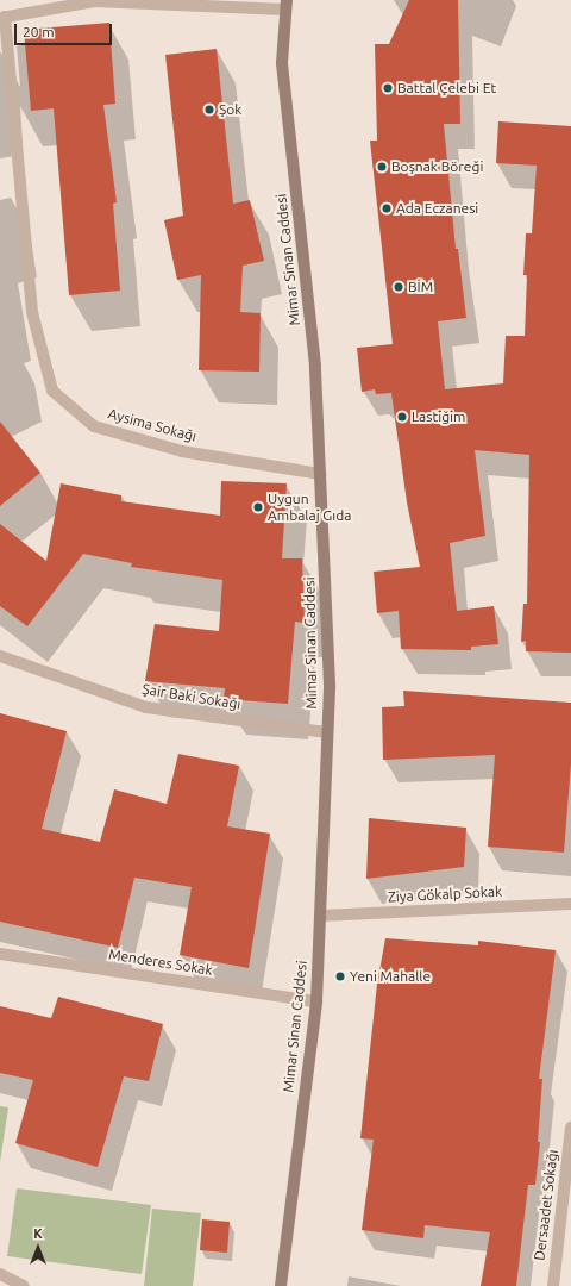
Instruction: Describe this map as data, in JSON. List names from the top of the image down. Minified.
{"streets":{"main road":["Mimar Sinan Caddesi"],"street":["Aysima Sokağı","Şair Baki Sokağı","Ziya Gökalp Sokak","Menderes Sokak","Dersaadet Sokağı"]},"crossings":[["Mimar Sinan Caddesi","Aysima Sokağı"],["Mimar Sinan Caddesi","Şair Baki Sokağı"],["Mimar Sinan Caddesi","Ziya Gökalp Sokak"],["Mimar Sinan Caddesi","Menderes Sokak"]],"places":["Battal Çelebi Et","Şok","Boşnak Böreği","Ada Eczanesi","BİM","Lastiğim","Uygun Ambalaj Gıda","Yeni Mahalle"],"scale_bar":"20 m","north":"top"}
